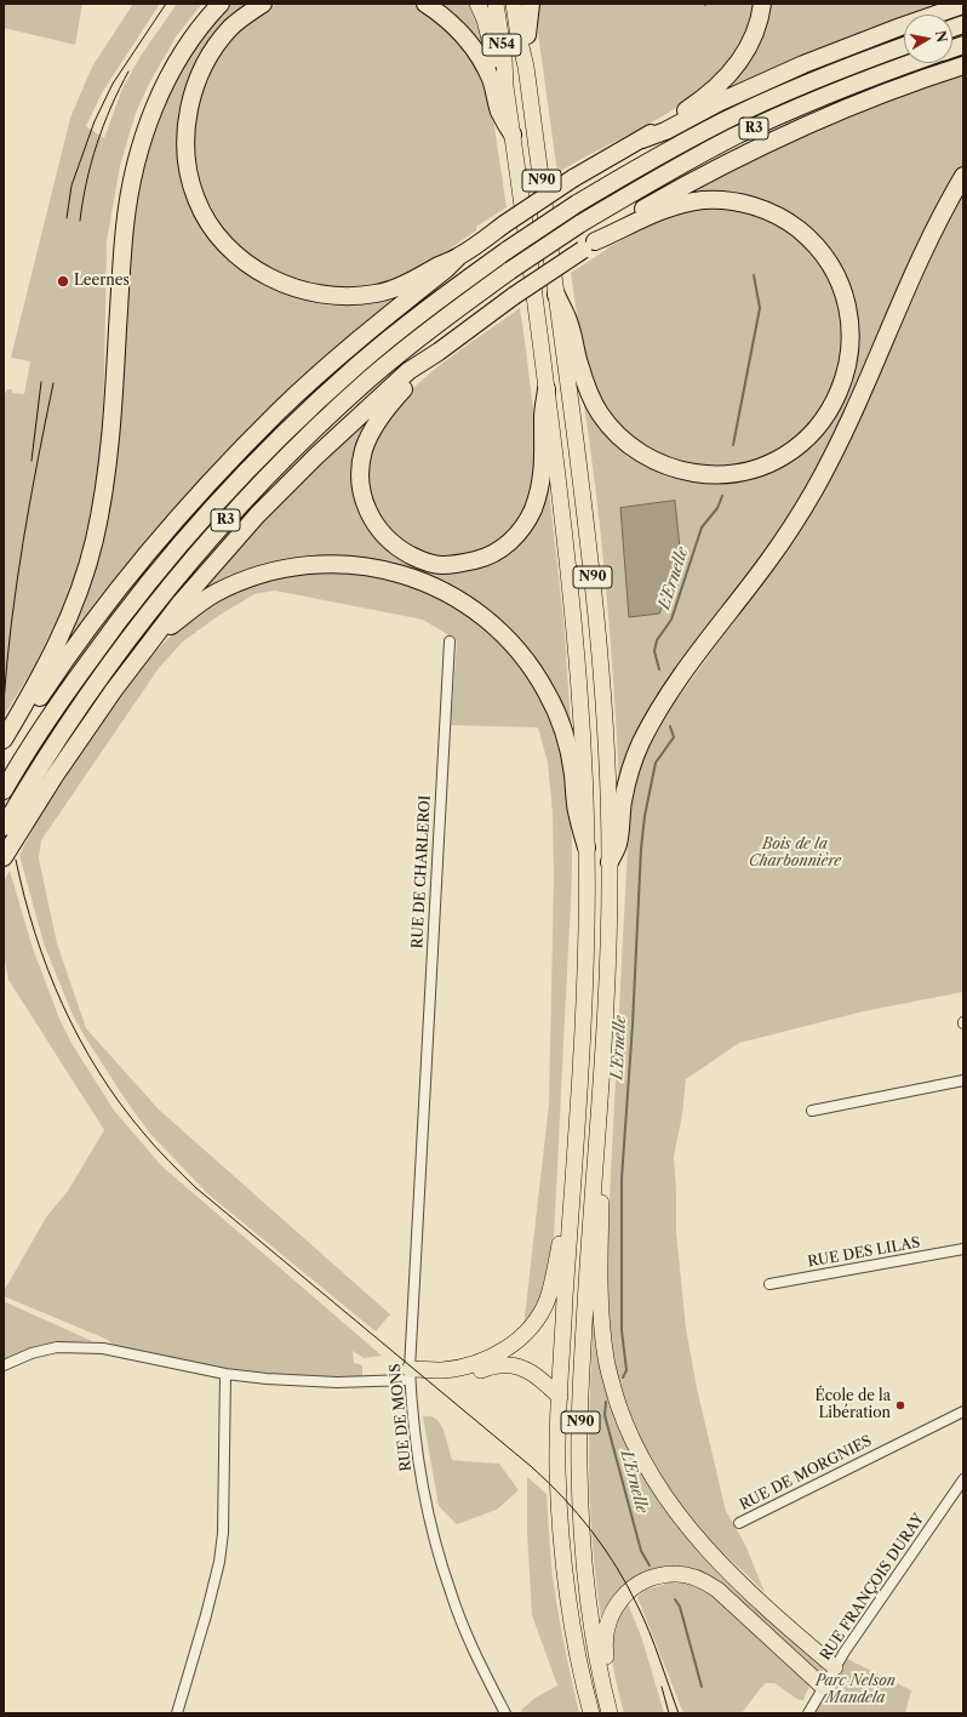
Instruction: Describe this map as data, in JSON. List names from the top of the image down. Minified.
{"streets":{"highway":["N54","R3","N90"],"street":["RUE DE CHARLEROI","RUE DES LILAS","RUE DE MONS","RUE DE MORGNIES","RUE FRANÇOIS DURAY"]},"crossings":[["N54","N90"],["RUE DE CHARLEROI","RUE DE MONS"]],"water":["L'Ernelle"],"parks":["Bois de la Charbonnière","Parc Nelson Mandela"],"places":["Leernes","École de la Libération"],"north":"right"}
